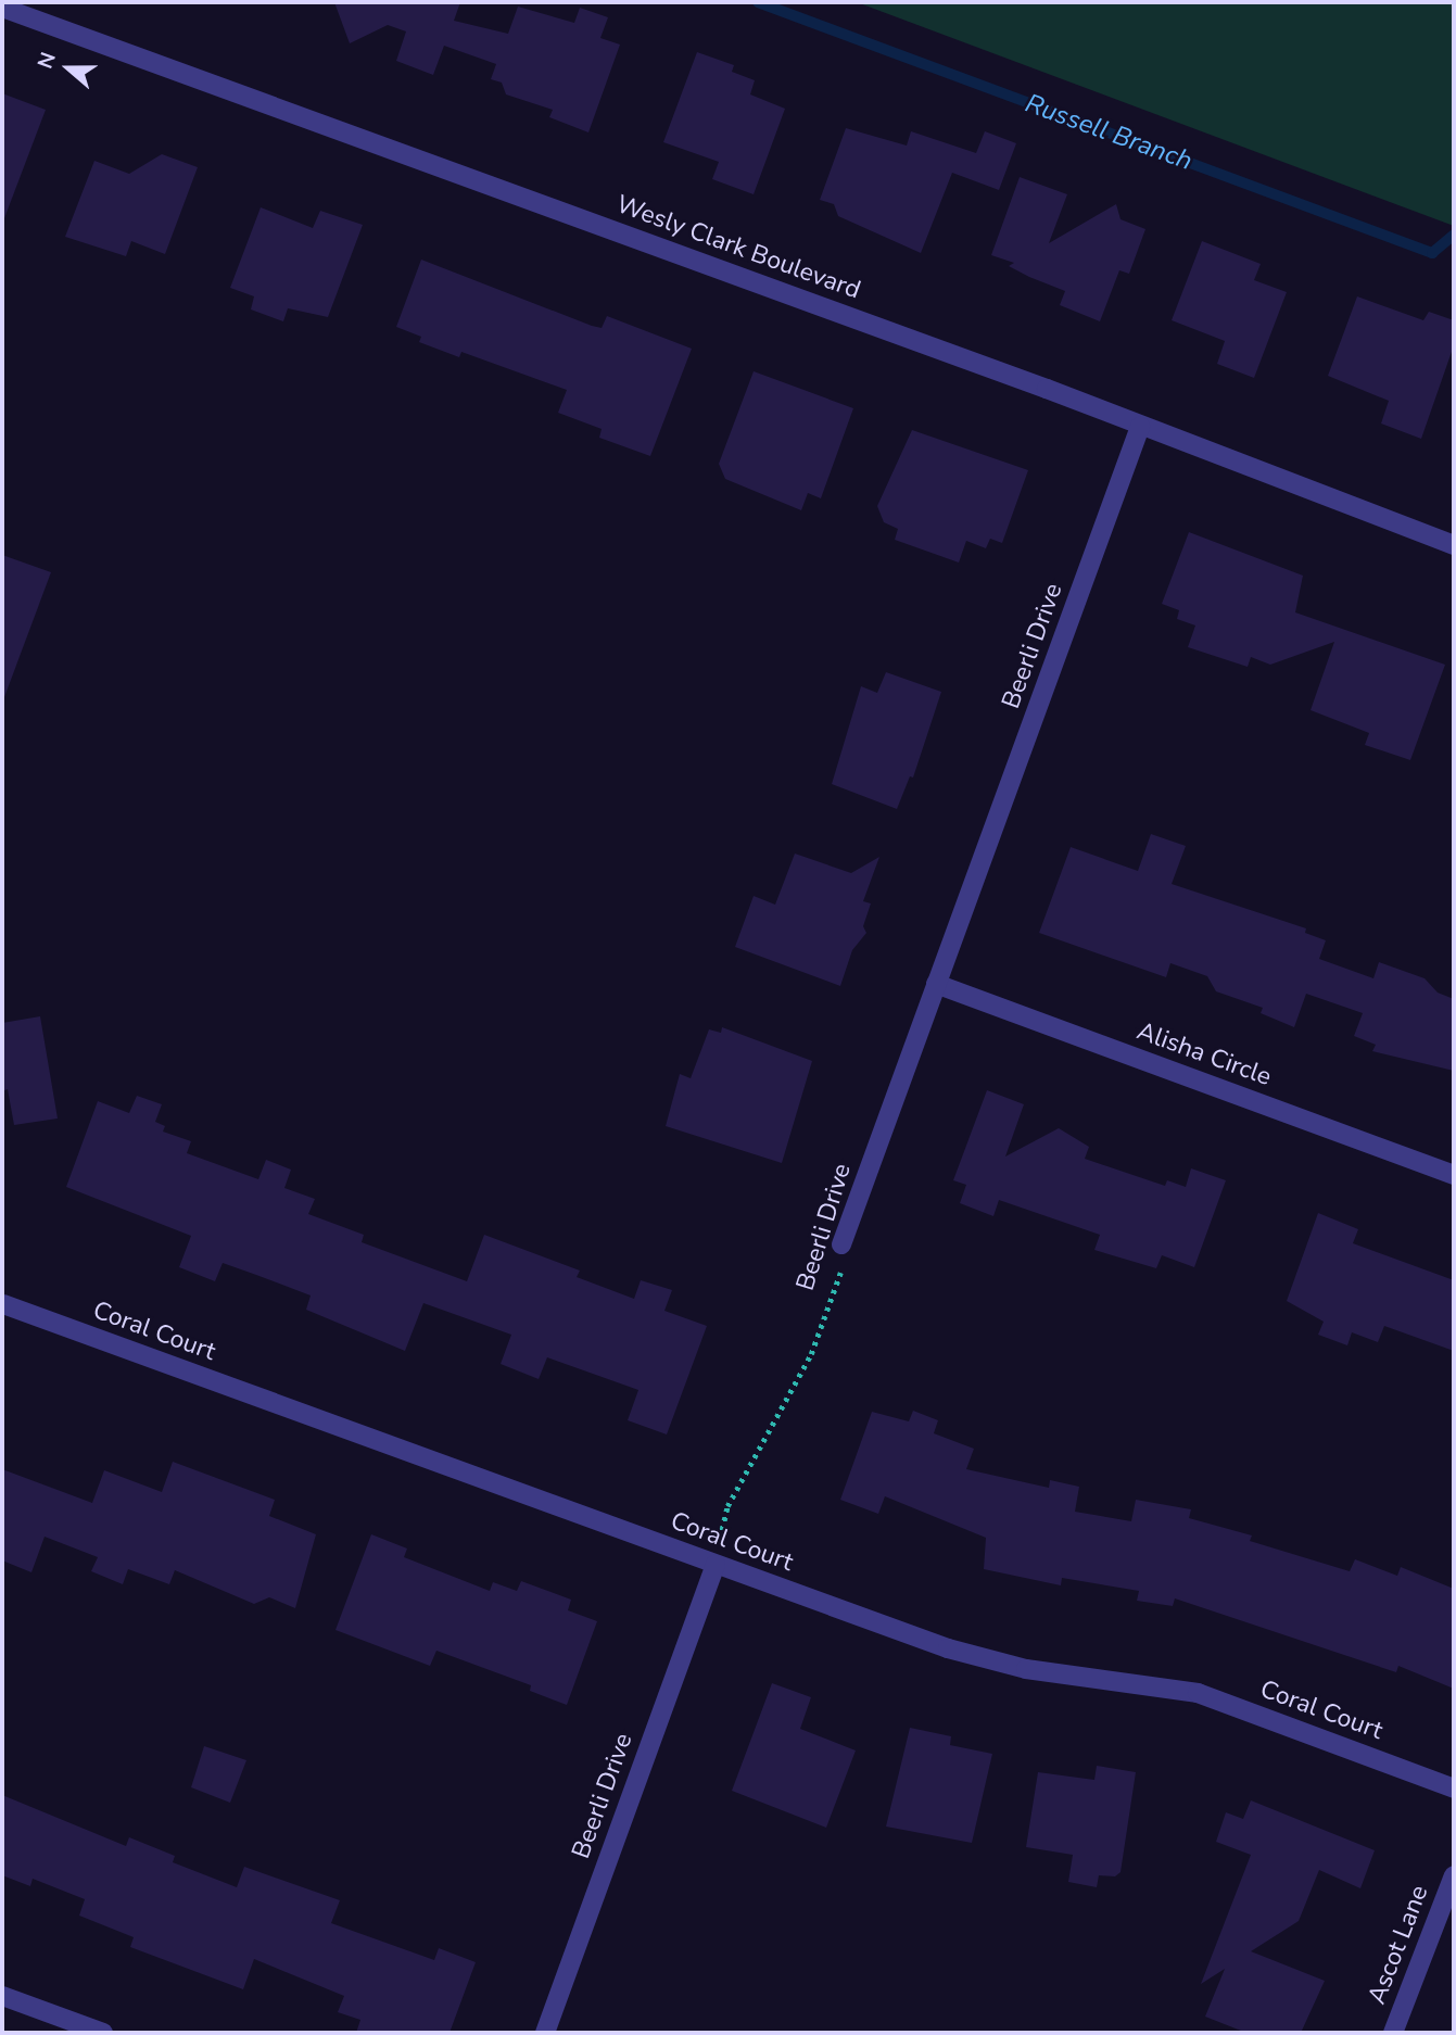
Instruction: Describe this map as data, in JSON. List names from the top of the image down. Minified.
{"streets":{"street":["Wesly Clark Boulevard","Beerli Drive","Alisha Circle","Coral Court","Ascot Lane"]},"crossings":[["Wesly Clark Boulevard","Beerli Drive"],["Beerli Drive","Alisha Circle"],["Beerli Drive","Coral Court"]],"water":["Russell Branch"],"north":"left"}
